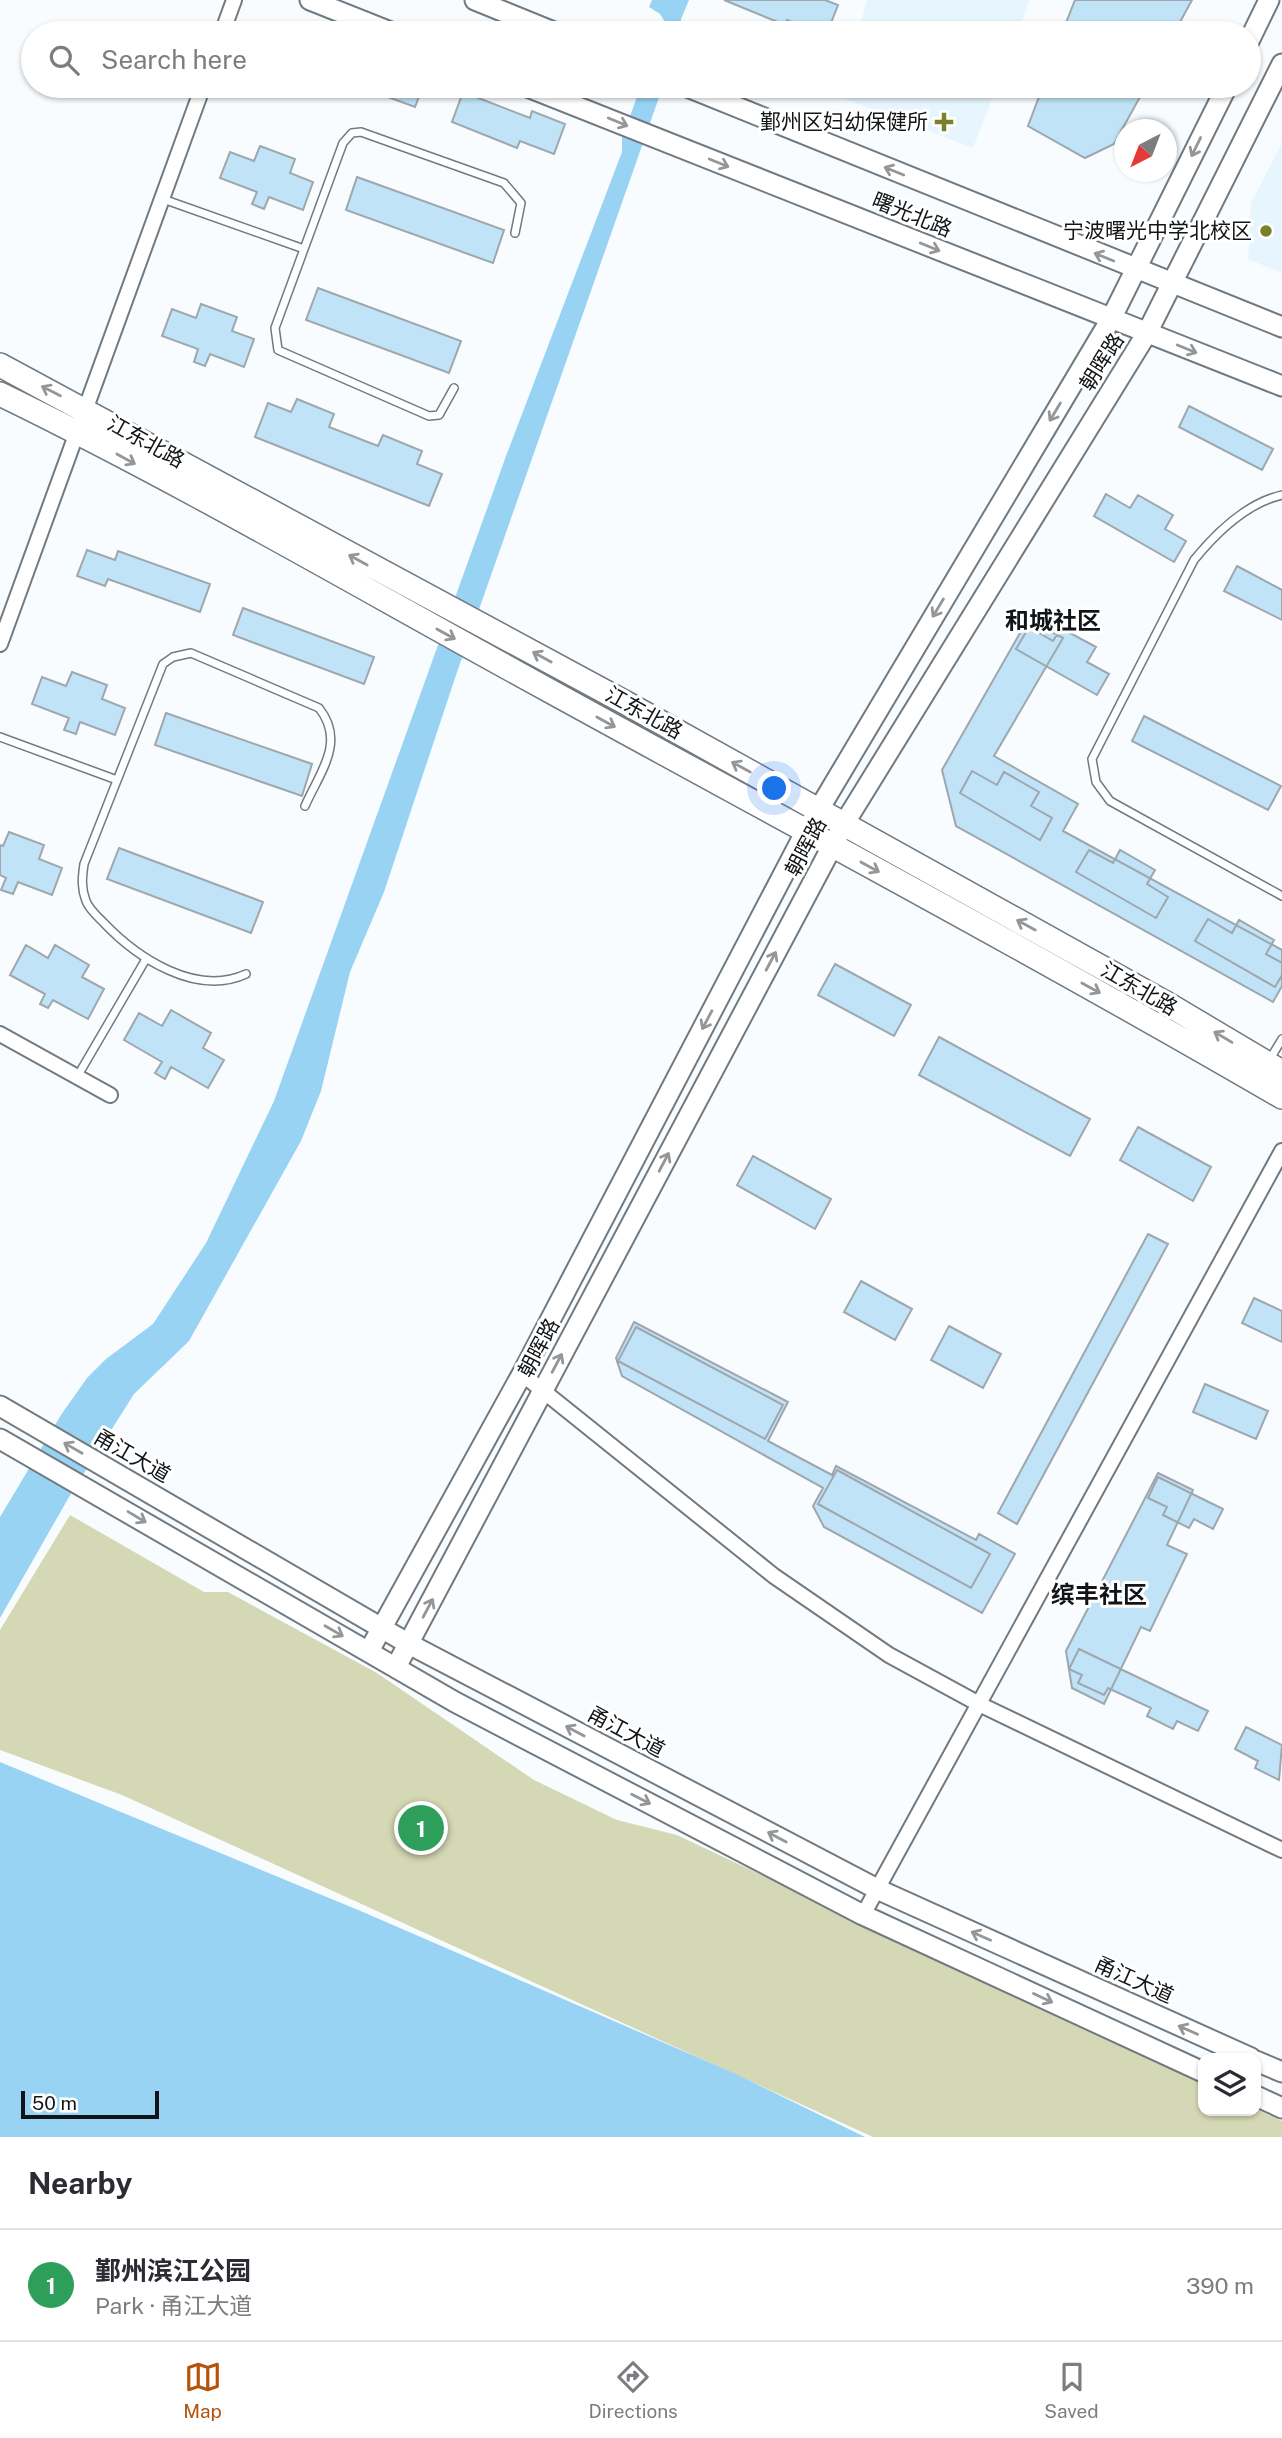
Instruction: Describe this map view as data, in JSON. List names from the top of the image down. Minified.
{"streets":{"main road":["曙光北路","朝晖路","江东北路","甬江大道"]},"crossings":[["曙光北路","朝晖路"],["朝晖路","江东北路"],["朝晖路","甬江大道"]],"districts":["和城社区","缤丰社区"],"places":{"health":["鄞州区妇幼保健所"],"other":["宁波曙光中学北校区"]},"scale_bar":"50 m","north":"bottom left","page":{"search":"Search here","pins":"1","scale":"50 m","heading":"Nearby","list":[{"mark":"1","name":"鄞州滨江公园","note":"Park · 甬江大道","value":"390 m"}],"nav":["Map","Directions","Saved"]}}
